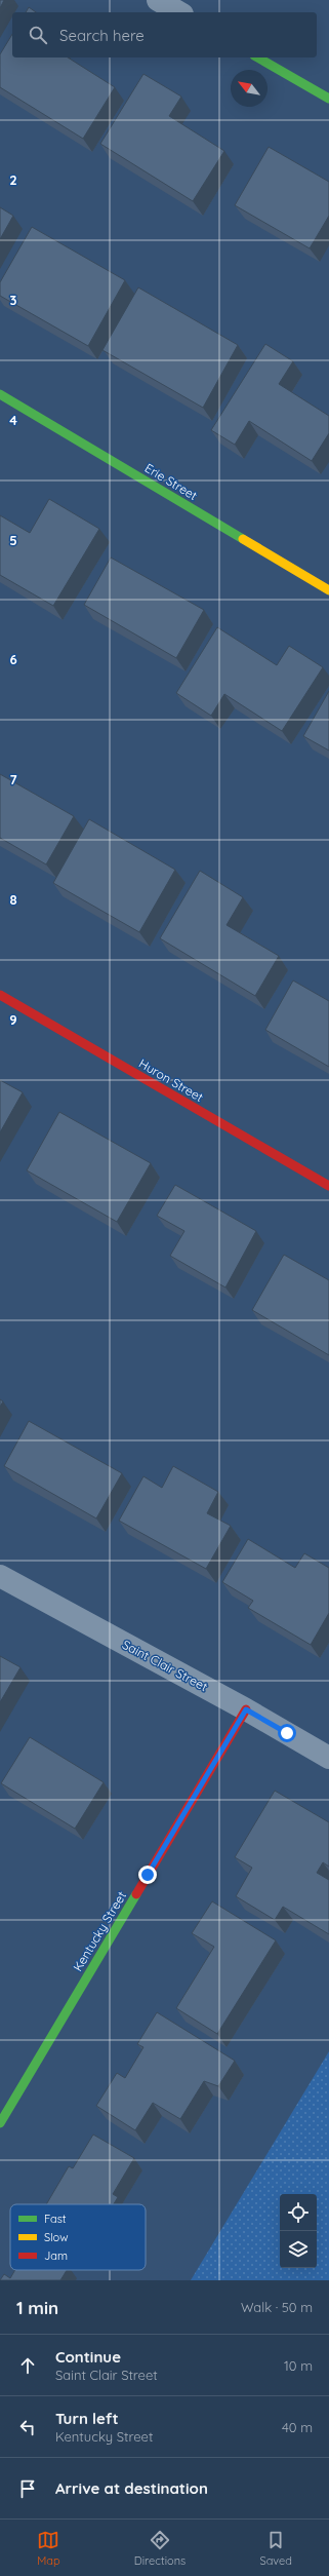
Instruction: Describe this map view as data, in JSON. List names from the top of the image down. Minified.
{"streets":{"street":["Erie Street","Huron Street","Saint Clair Street","Kentucky Street"]},"crossings":[["Saint Clair Street","Kentucky Street"]],"legend":["Fast","Slow","Jam"],"north":"top left","page":{"search":"Search here","heading":["1 min","Walk · 50 m"],"list":[["Continue","Saint Clair Street","10 m"],["Turn left","Kentucky Street","40 m"],"Arrive at destination"],"nav":["Map","Directions","Saved"]},"grid":{"rows":["2","3","4","5","6","7","8","9"]}}
